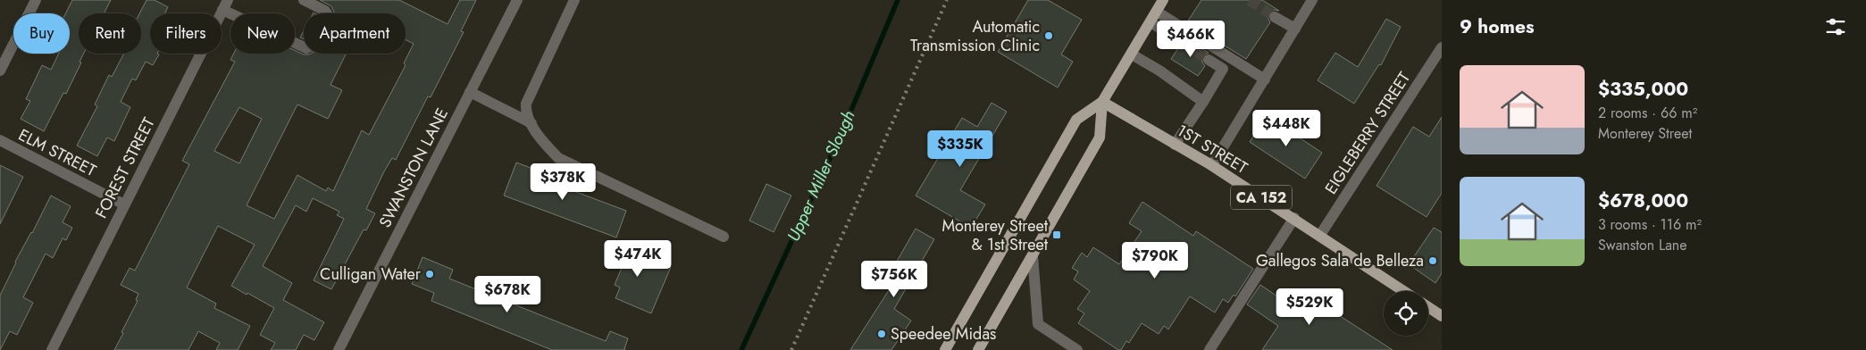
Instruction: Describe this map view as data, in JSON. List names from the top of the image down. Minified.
{"streets":{"main road":["1ST STREET","CA 152"],"street":["EIGLEBERRY STREET","ELM STREET","FOREST STREET","SWANSTON LANE"]},"crossings":[["EIGLEBERRY STREET","1ST STREET"],["ELM STREET","FOREST STREET"]],"water":["Upper Miller Slough"],"places":{"other":["Automatic Transmission Clinic","Gallegos Sala de Belleza","Culligan Water","Speedee Midas"],"transit":["Monterey Street & 1st Street"]},"page":{"heading":"9 homes","chip":["Buy","Rent","Filters","New","Apartment"],"price":["$466K","$448K","$335K","$378K","$474K","$790K","$756K","$678K","$529K"],"list":[{"name":"$335,000","note":"2 rooms · 66 m² · Monterey Street"},{"name":"$678,000","note":"3 rooms · 116 m² · Swanston Lane"}]}}
